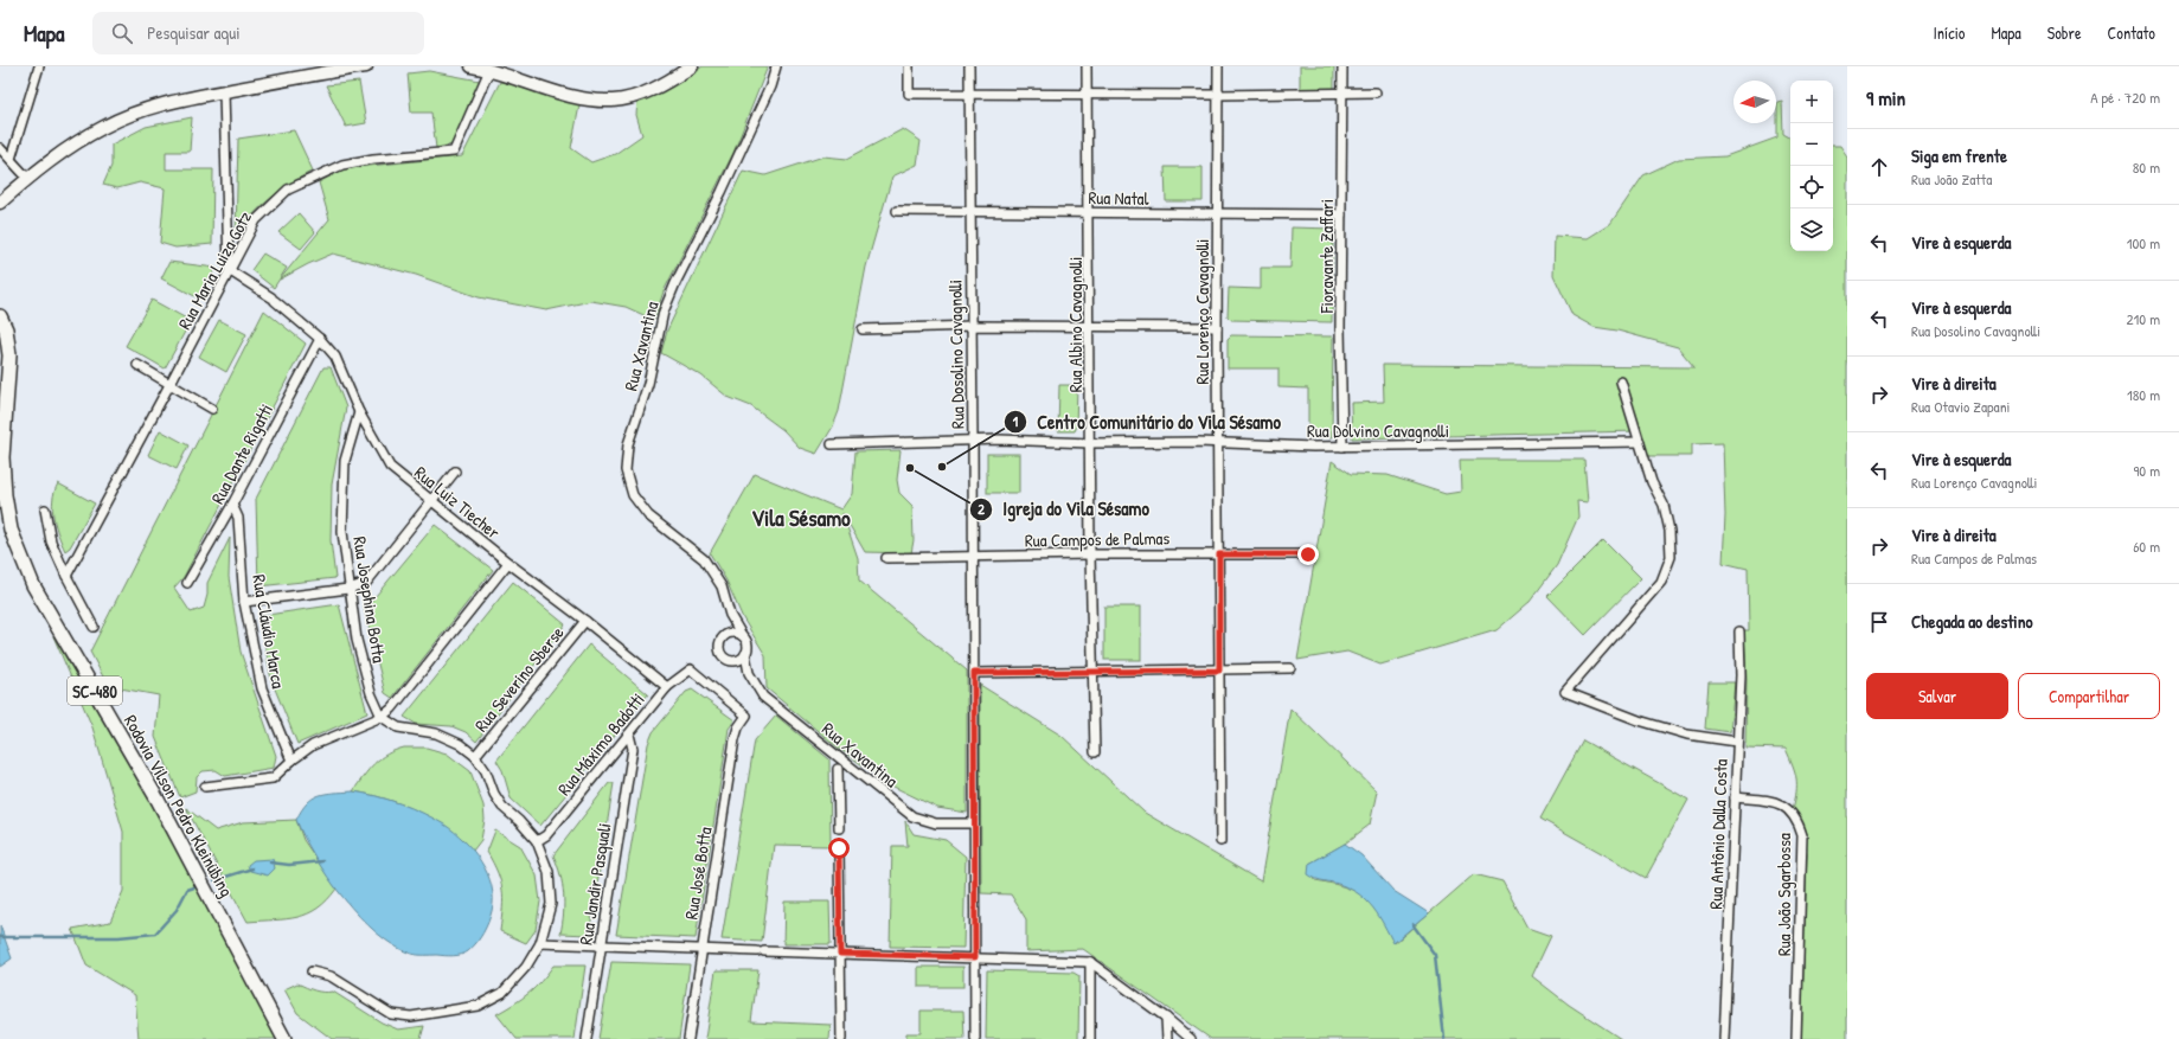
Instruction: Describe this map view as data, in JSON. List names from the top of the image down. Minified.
{"streets":{"main road":["SC-480","Rodovia Vilson Pedro Kleinübing"],"street":["Rua Natal","Fioravante Zaffari","Rua Maria Luiza Gotz","Rua Lorenço Cavagnolli","Rua Albino Cavagnolli","Rua Xavantina","Rua Dosolino Cavagnolli","Rua Dolvino Cavagnolli","Rua Dante Rigatti","Rua Luiz Tiecher","Rua Campos de Palmas","Rua Josephina Botta","Rua Cláudio Marca","Rua Severino Sberse","Rua Máximo Badotti","Rua Antônio Dalla Costa","Rua José Botta","Rua Jandir Pasquali","Rua João Sgarbossa"]},"crossings":[["Rua Natal","Fioravante Zaffari"],["Rua Natal","Rua Lorenço Cavagnolli"],["Rua Natal","Rua Albino Cavagnolli"],["Rua Natal","Rua Dosolino Cavagnolli"],["Fioravante Zaffari","Rua Dolvino Cavagnolli"],["Rua Maria Luiza Gotz","Rua Luiz Tiecher"],["Rua Lorenço Cavagnolli","Rua Dolvino Cavagnolli"],["Rua Lorenço Cavagnolli","Rua Campos de Palmas"],["Rua Albino Cavagnolli","Rua Dolvino Cavagnolli"],["Rua Albino Cavagnolli","Rua Campos de Palmas"],["Rua Xavantina","Rua Dosolino Cavagnolli"],["Rua Dosolino Cavagnolli","Rua Dolvino Cavagnolli"],["Rua Dosolino Cavagnolli","Rua Campos de Palmas"],["Rua Dante Rigatti","Rua Luiz Tiecher"],["Rua Dante Rigatti","Rua Cláudio Marca"],["Rua Luiz Tiecher","Rua Josephina Botta"],["Rua Luiz Tiecher","Rua Severino Sberse"],["Rua Luiz Tiecher","Rua Máximo Badotti"],["Rua Máximo Badotti","Rua José Botta"],["Rua Máximo Badotti","Rua Jandir Pasquali"],["Rua Antônio Dalla Costa","Rua João Sgarbossa"]],"districts":["Vila Sésamo"],"places":["Centro Comunitário do Vila Sésamo","Igreja do Vila Sésamo"],"north":"left","page":{"header":"Mapa","search":"Pesquisar aqui","nav":["Início","Mapa","Sobre","Contato"],"heading":["9 min","A pé · 720 m"],"map_buttons":["+","−"],"list":[["Siga em frente","Rua João Zatta","80 m"],["Vire à esquerda","100 m"],["Vire à esquerda","Rua Dosolino Cavagnolli","210 m"],["Vire à direita","Rua Otavio Zapani","180 m"],["Vire à esquerda","Rua Lorenço Cavagnolli","90 m"],["Vire à direita","Rua Campos de Palmas","60 m"],"Chegada ao destino"],"buttons":["Salvar","Compartilhar"]}}
